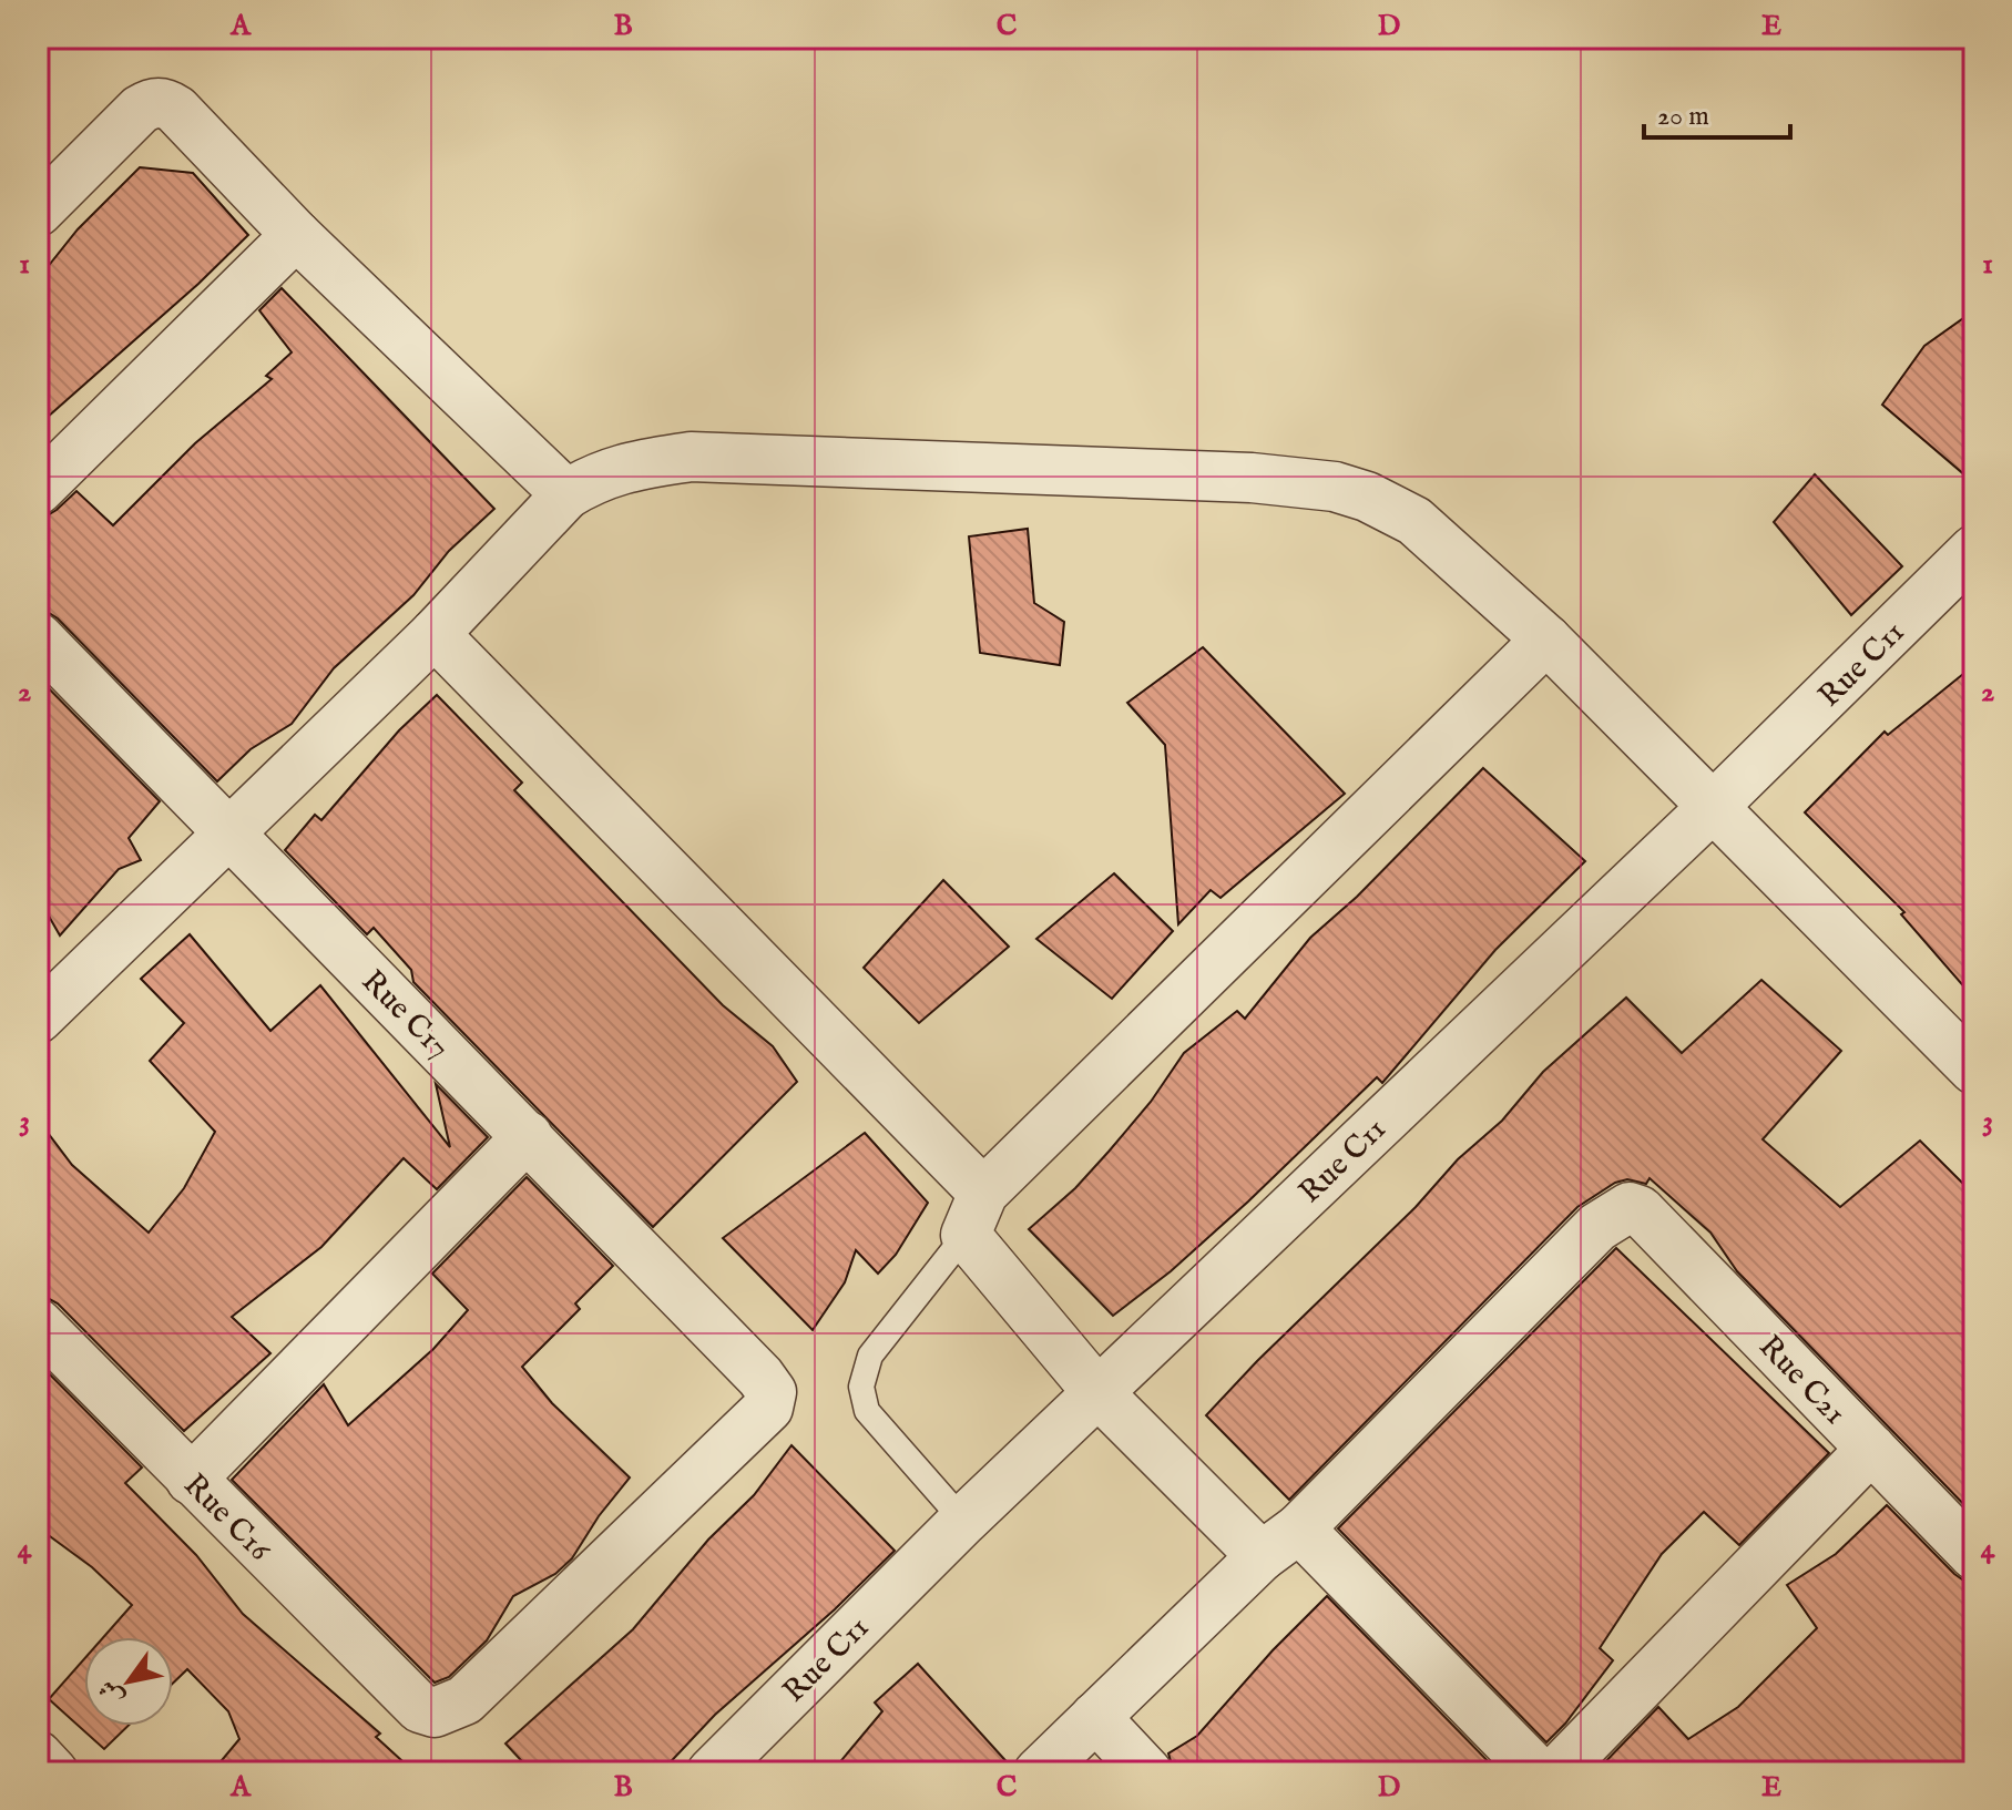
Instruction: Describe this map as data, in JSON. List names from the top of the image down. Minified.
{"streets":{"street":["Rue C11","Rue C17","Rue C21","Rue C16"]},"crossings":[["Rue C17","Rue C16"]],"scale_bar":"20 m","north":"bottom left","grid":{"columns":["A","B","C","D","E"],"rows":["1","2","3","4"]}}
